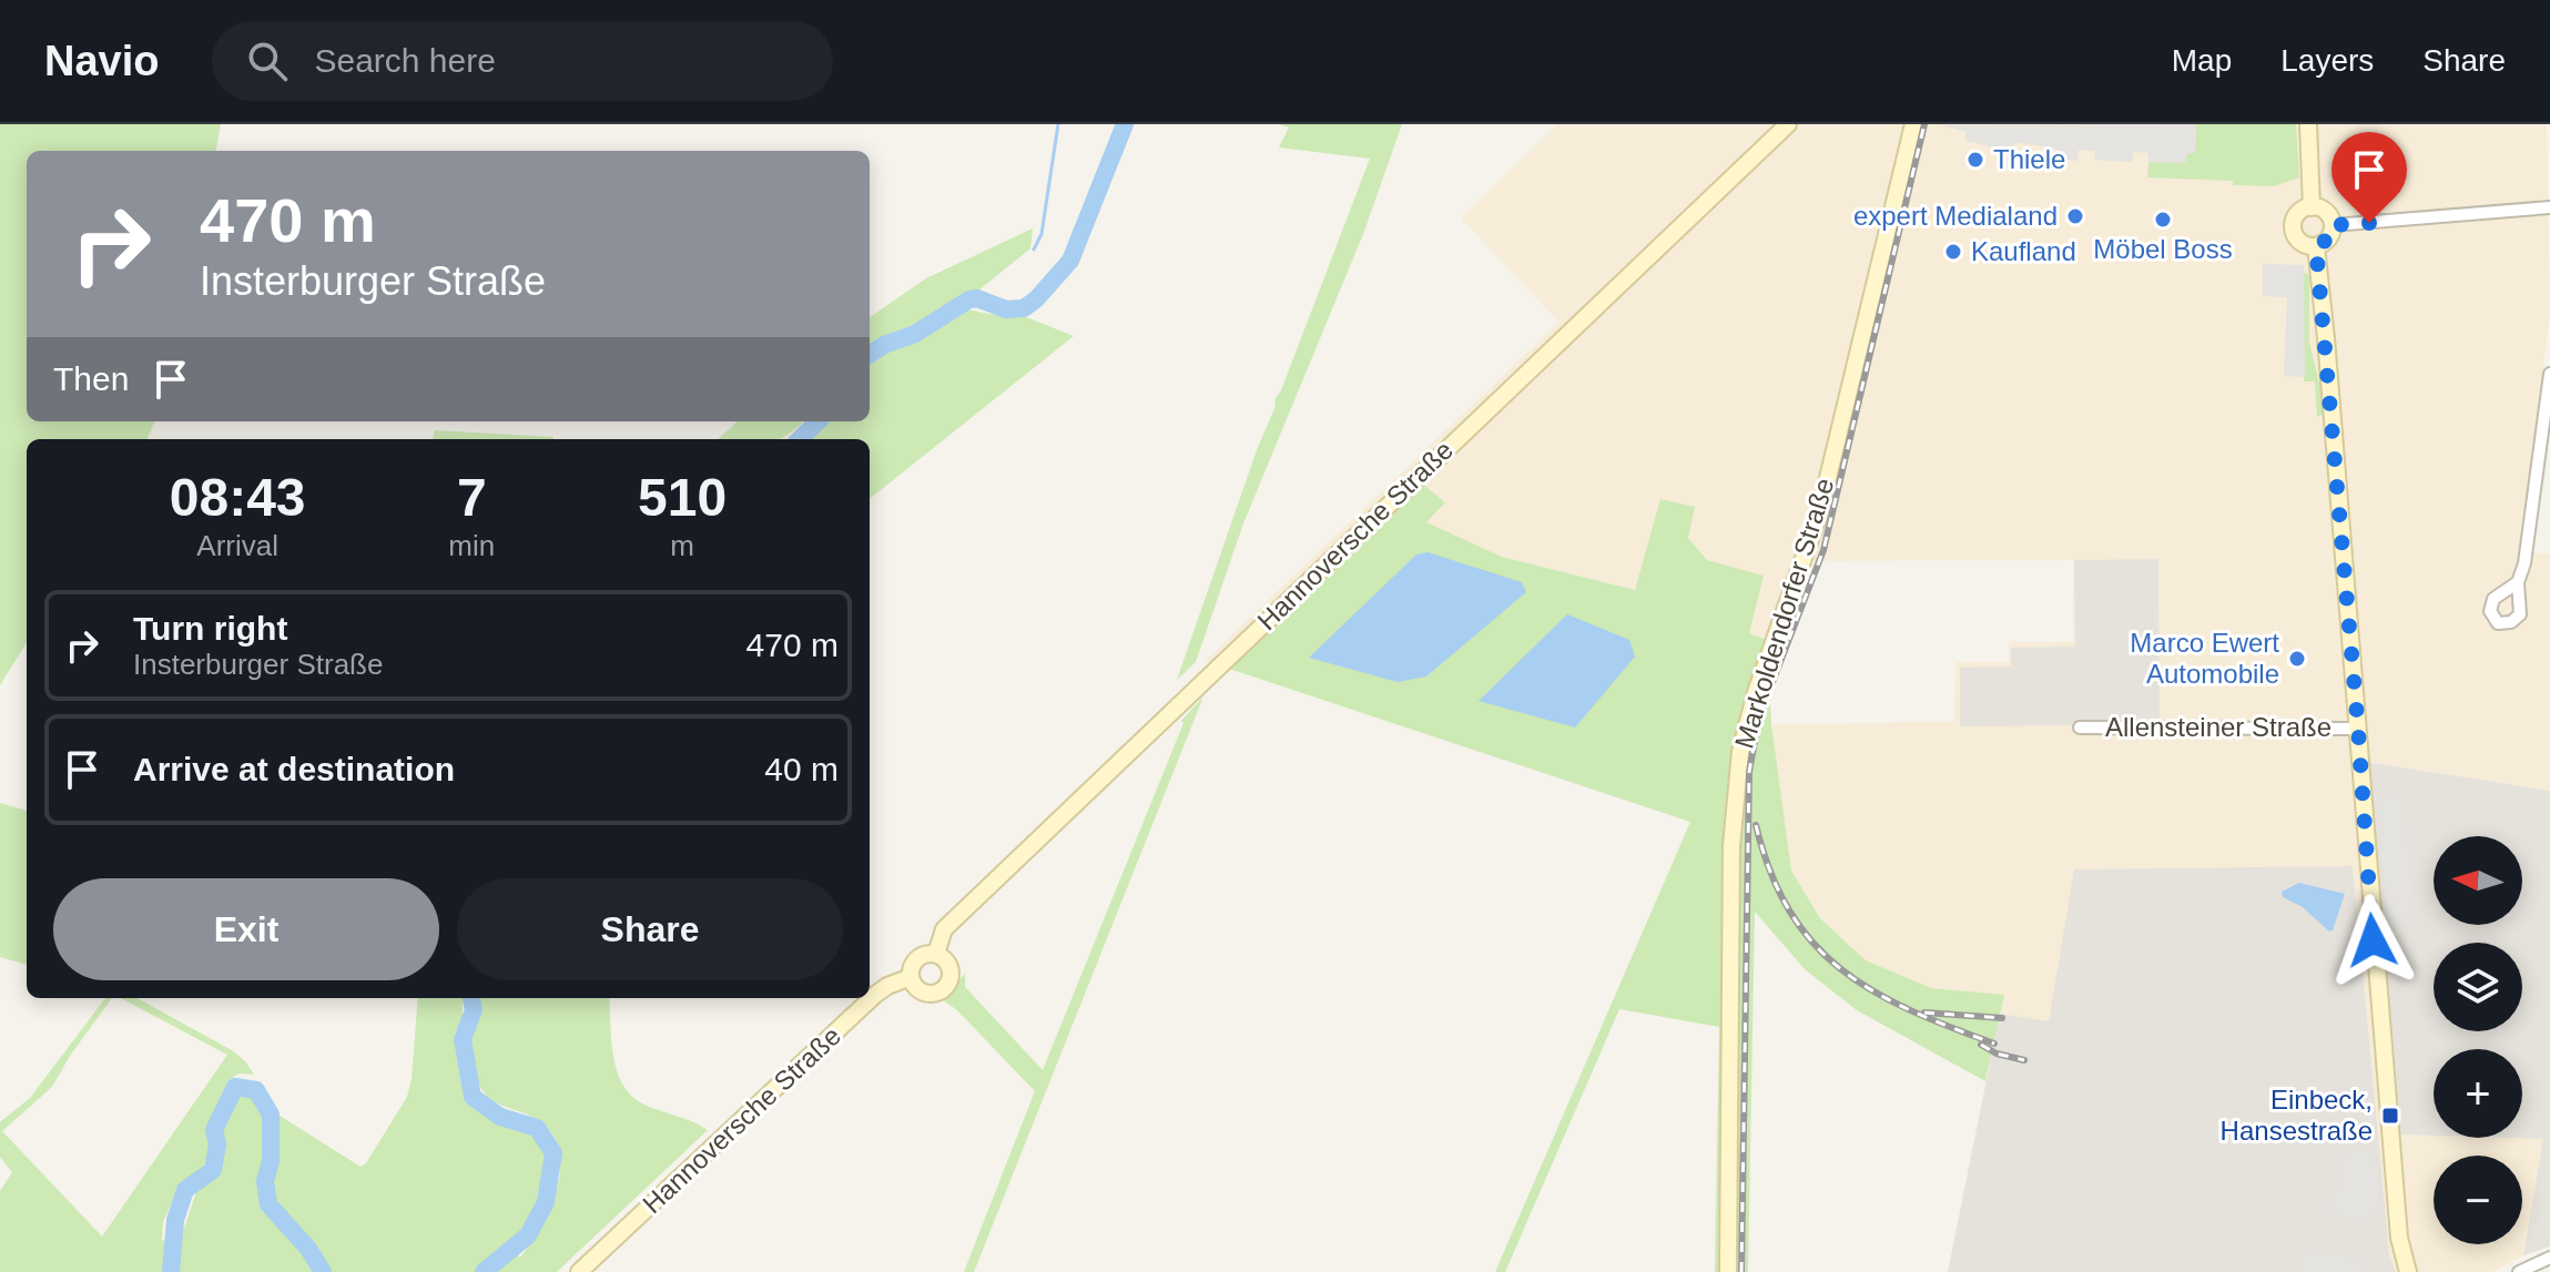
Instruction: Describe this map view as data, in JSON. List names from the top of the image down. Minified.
{"streets":{"main road":["Hannoversche Straße","Markoldendorfer Straße"],"street":["Allensteiner Straße"]},"places":{"other":["Thiele","expert Medialand","Möbel Boss","Kaufland","Marco Ewert Automobile"],"transit":["Einbeck, Hansestraße"]},"north":"left","page":{"header":"Navio","search":"Search here","nav":["Map","Layers","Share"],"turn":["470 m","Insterburger Straße"],"then":"Then","eta":["08:43","Arrival","7","min","510","m"],"list":[{"name":"Turn right","note":"Insterburger Straße","value":"470 m"},{"name":"Arrive at destination","value":"40 m"}],"map_buttons":["+","−"],"buttons":["Exit","Share"]}}
